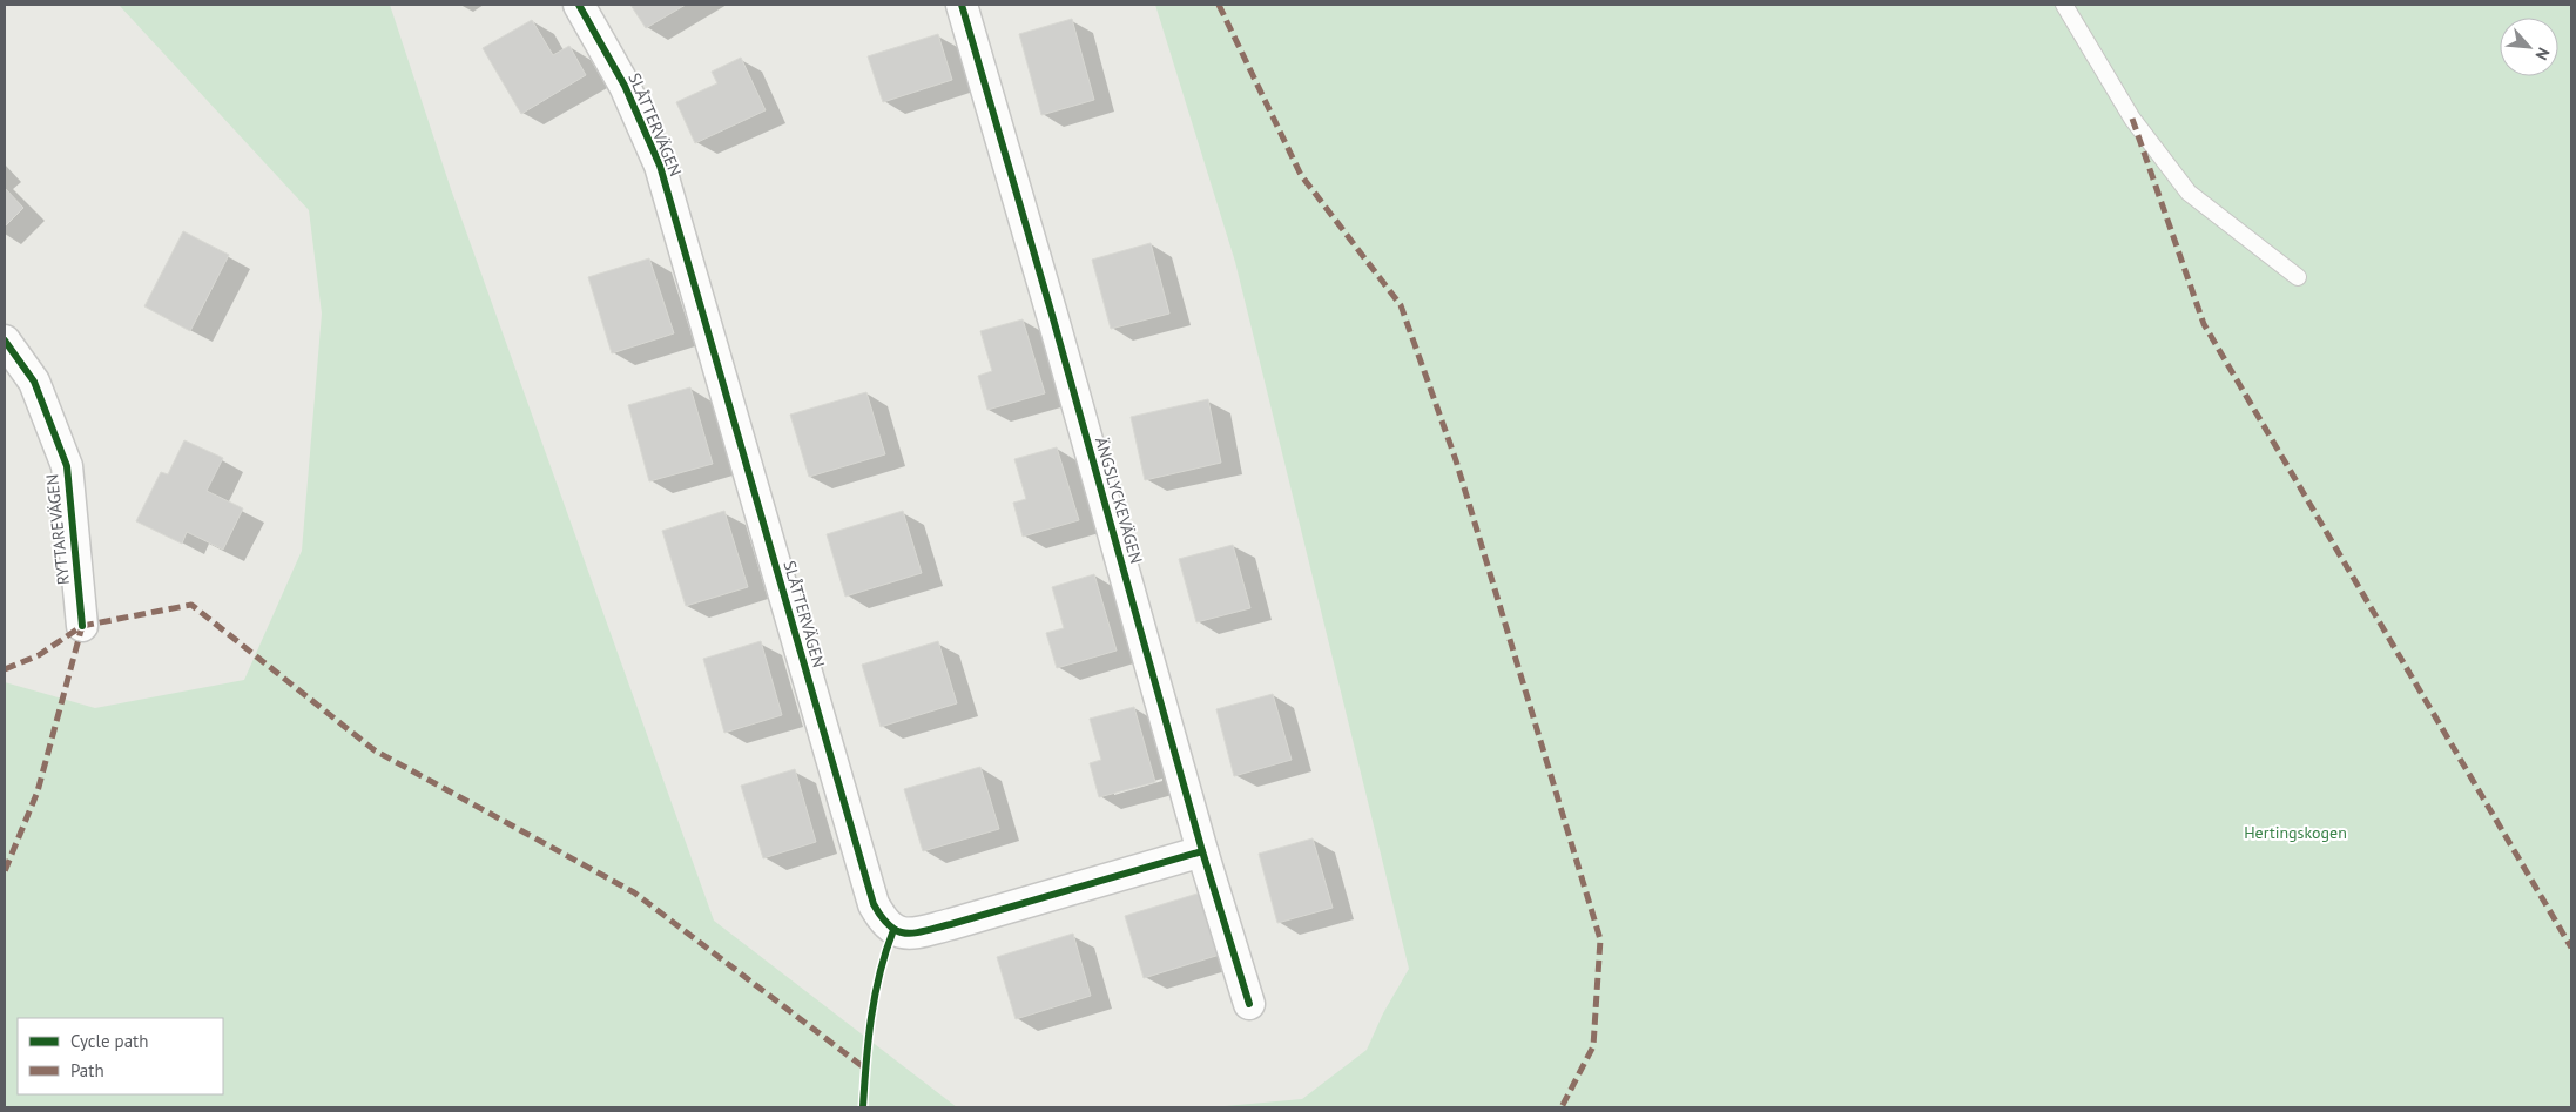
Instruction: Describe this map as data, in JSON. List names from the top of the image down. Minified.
{"streets":{"street":["SLÅTTERVÄGEN","ÄNGSLYCKEVÄGEN","RYTTAREVÄGEN"]},"crossings":[["SLÅTTERVÄGEN","ÄNGSLYCKEVÄGEN"]],"parks":["Hertingskogen"],"legend":["Cycle path","Path"],"north":"bottom right"}
